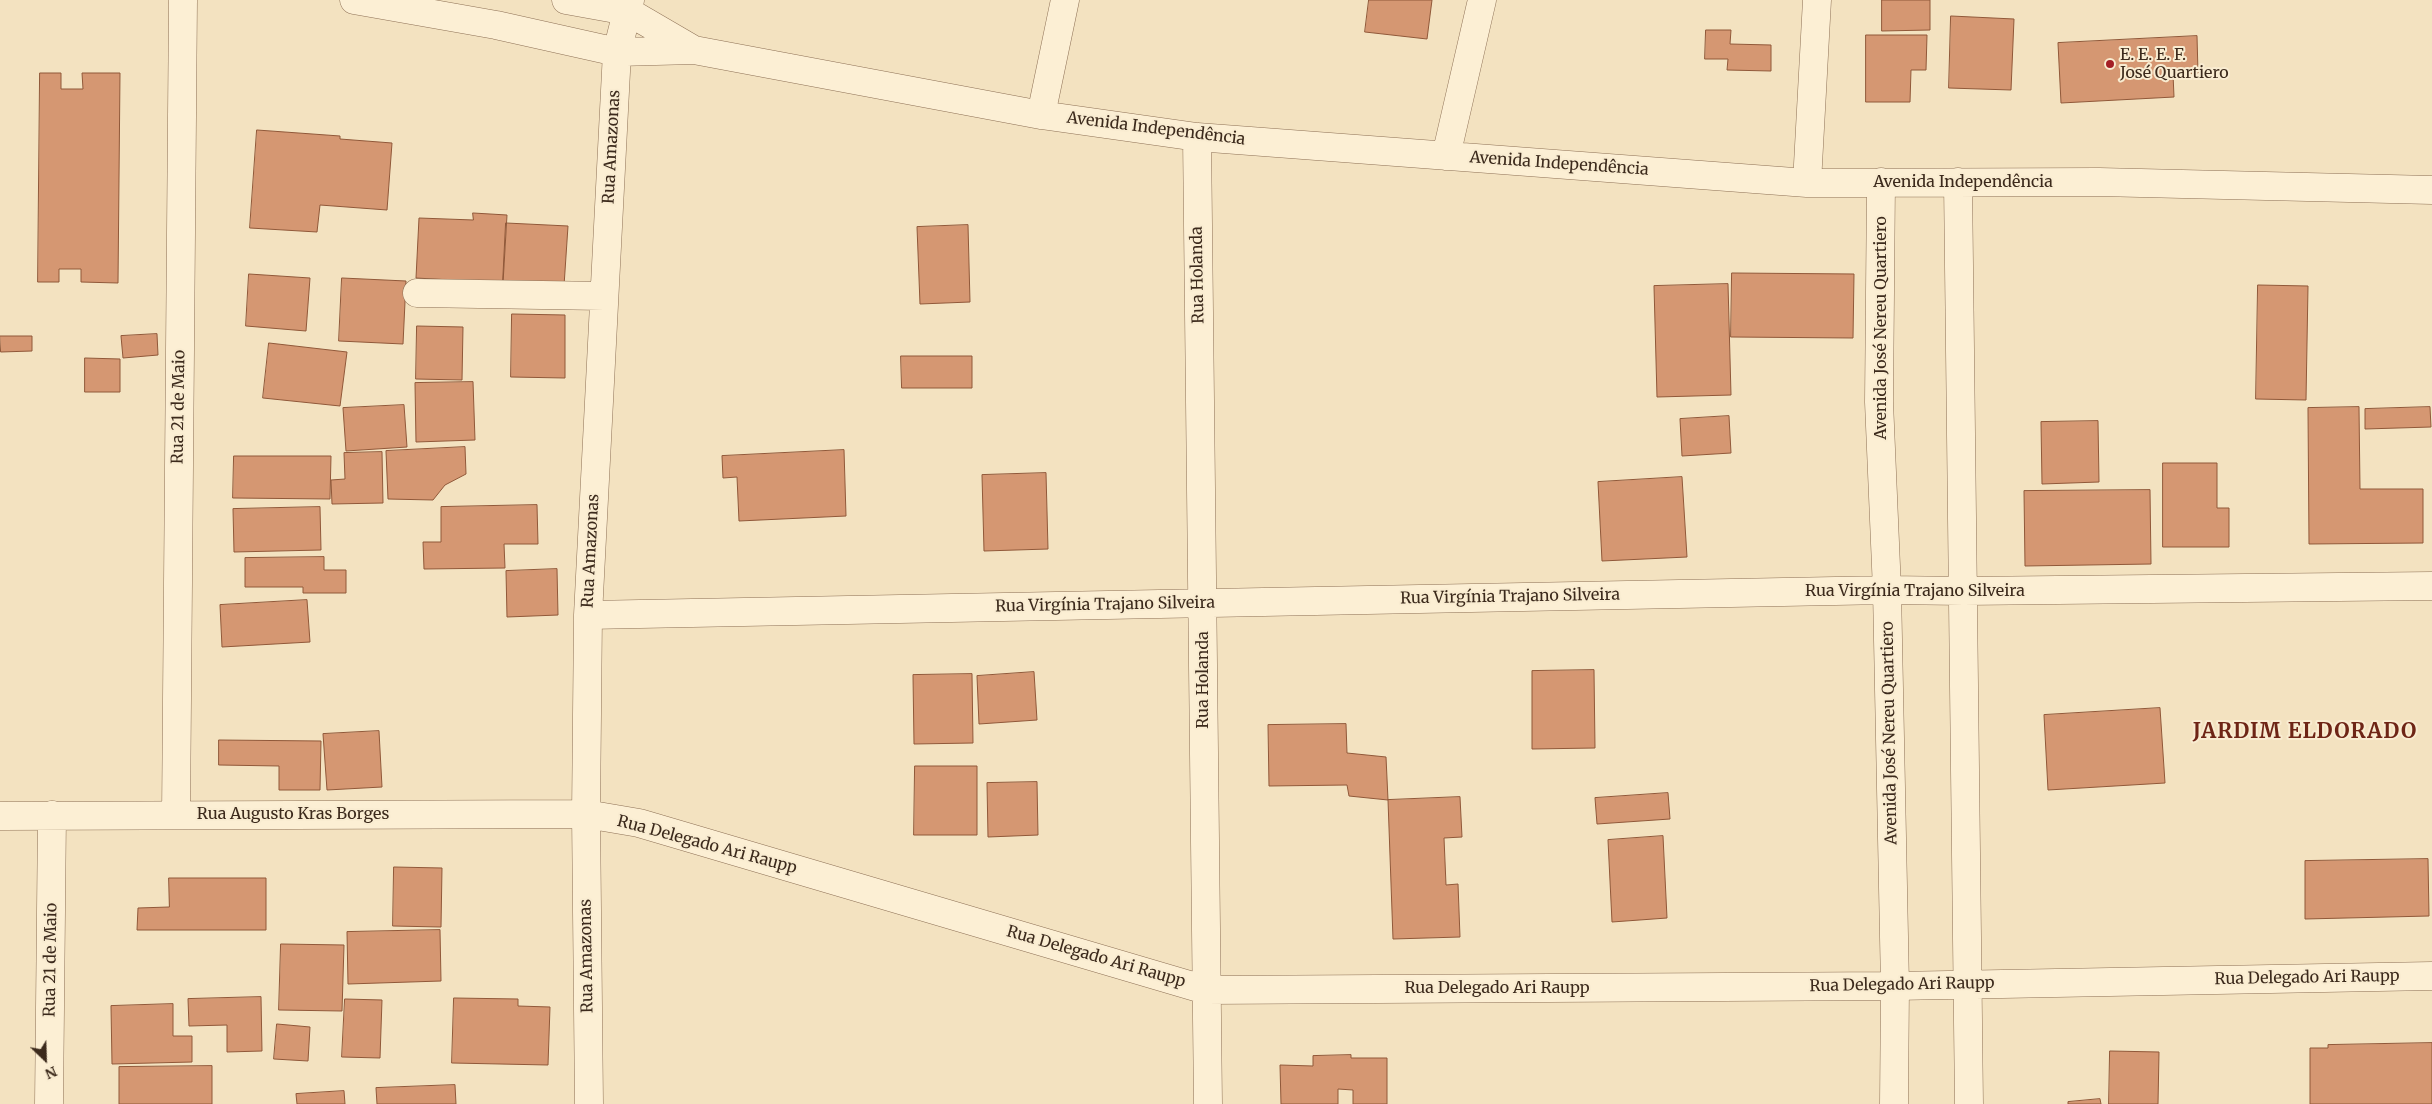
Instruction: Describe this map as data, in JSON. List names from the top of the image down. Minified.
{"streets":{"street":["Avenida Independência","Rua Amazonas","Rua Holanda","Avenida José Nereu Quartiero","Rua 21 de Maio","Rua Virgínia Trajano Silveira","Rua Augusto Kras Borges","Rua Delegado Ari Raupp"]},"crossings":[["Avenida Independência","Rua Amazonas"],["Avenida Independência","Rua Holanda"],["Avenida Independência","Avenida José Nereu Quartiero"],["Rua Amazonas","Rua Virgínia Trajano Silveira"],["Rua Amazonas","Rua Augusto Kras Borges"],["Rua Amazonas","Rua Delegado Ari Raupp"],["Rua Holanda","Rua Virgínia Trajano Silveira"],["Rua Holanda","Rua Delegado Ari Raupp"],["Avenida José Nereu Quartiero","Rua Virgínia Trajano Silveira"],["Avenida José Nereu Quartiero","Rua Delegado Ari Raupp"],["Rua 21 de Maio","Rua Augusto Kras Borges"],["Rua Augusto Kras Borges","Rua Delegado Ari Raupp"]],"districts":["JARDIM ELDORADO"],"places":["E. E. E. F. José Quartiero"],"north":"bottom right"}
